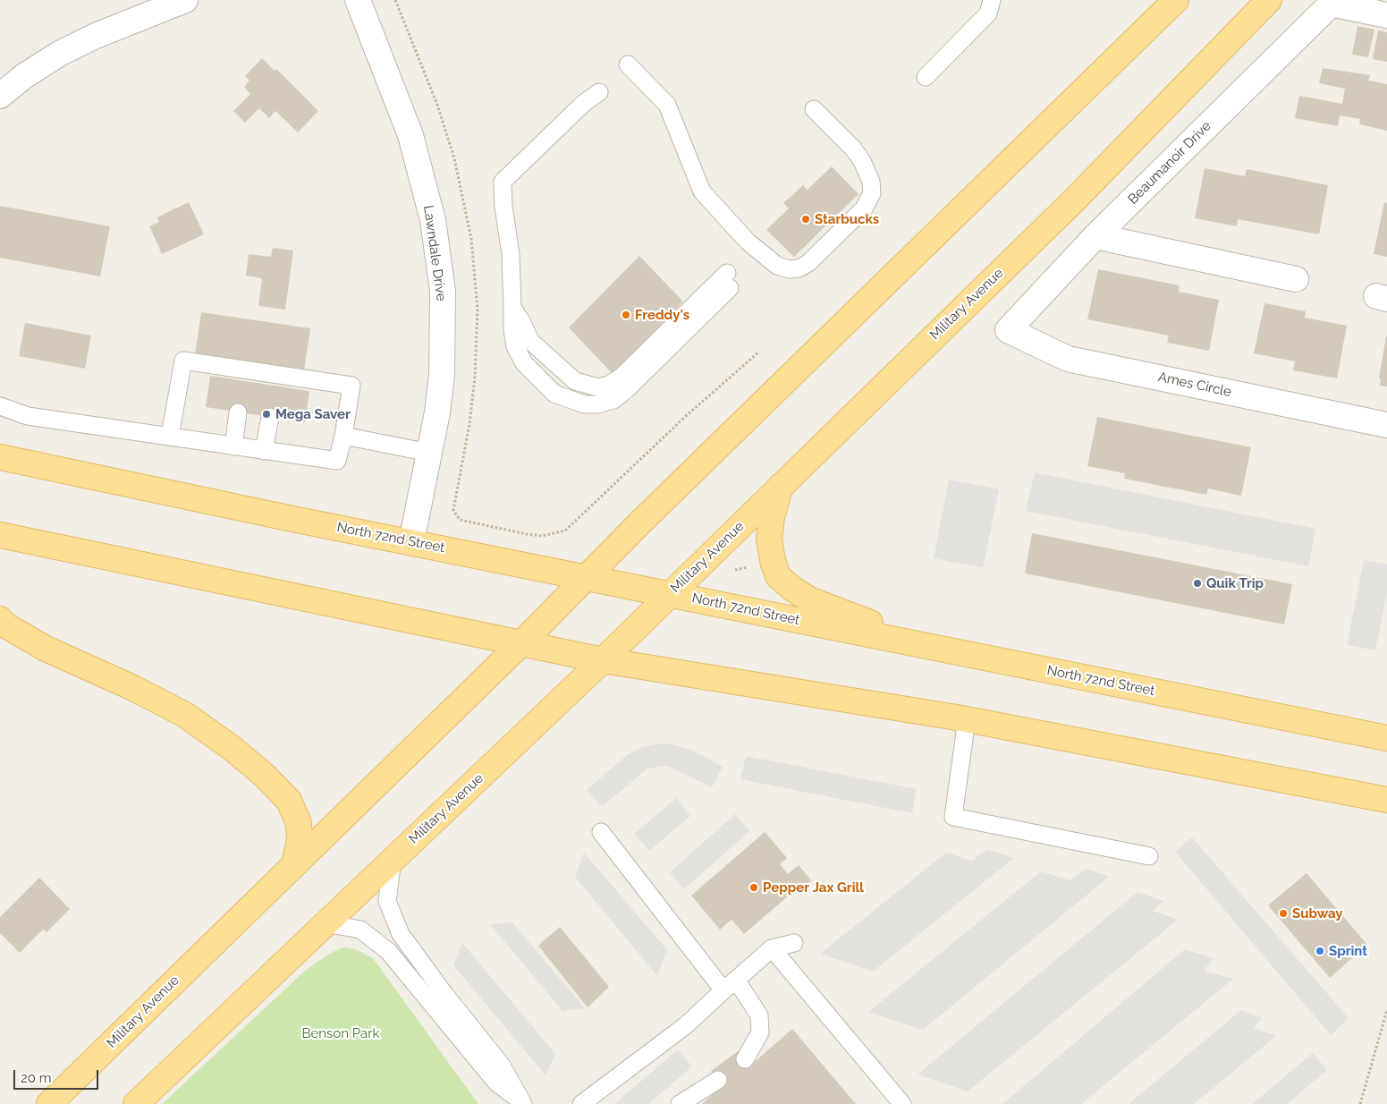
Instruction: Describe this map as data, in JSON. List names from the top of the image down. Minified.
{"streets":{"main road":["Military Avenue","North 72nd Street"],"street":["Beaumanoir Drive","Lawndale Drive","Ames Circle"]},"crossings":[["Beaumanoir Drive","Ames Circle"],["Lawndale Drive","North 72nd Street"],["Military Avenue","North 72nd Street"]],"parks":["Benson Park"],"places":["Starbucks","Freddy's","Mega Saver","Quik Trip","Pepper Jax Grill","Subway","Sprint"],"scale_bar":"20 m"}
